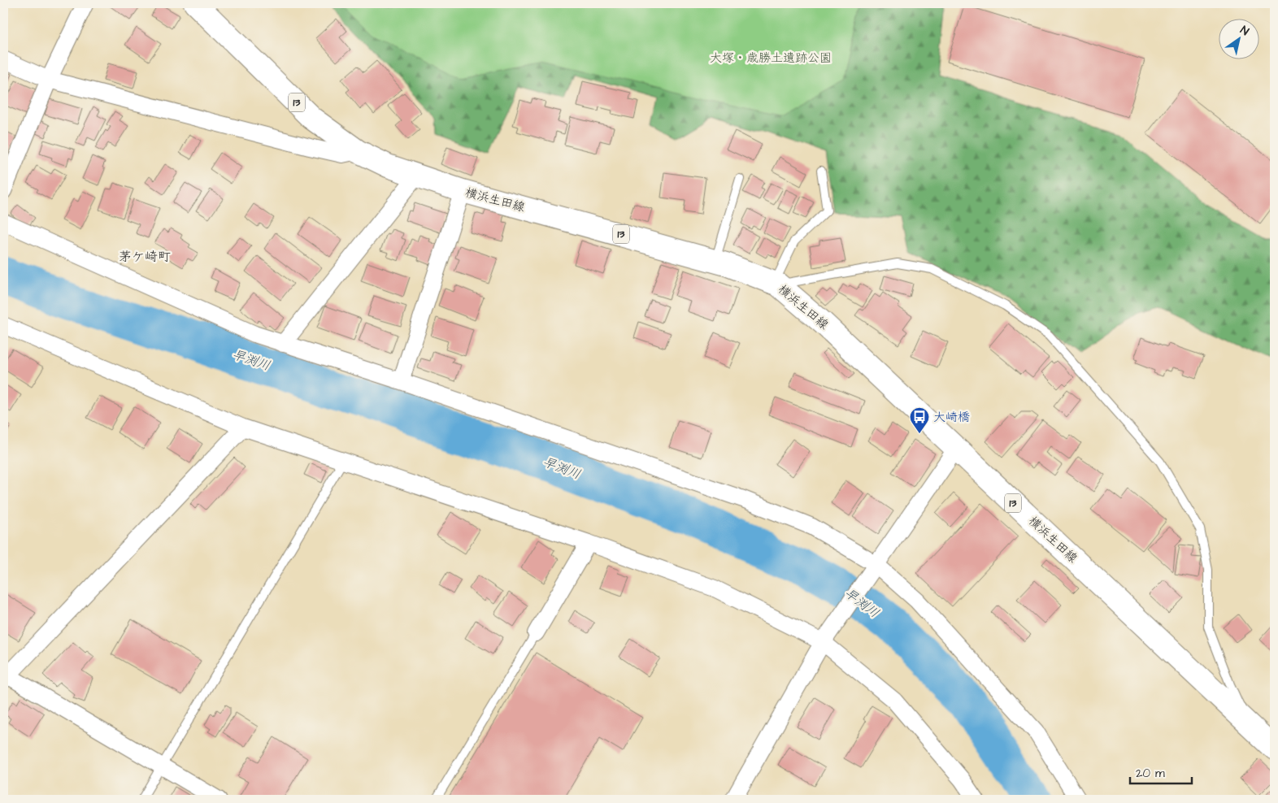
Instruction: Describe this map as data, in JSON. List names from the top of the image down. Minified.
{"streets":{"main road":["13","横浜生田線"]},"districts":["茅ケ崎町"],"water":["早渕川"],"parks":["大塚・歳勝土遺跡公園"],"places":{"bus stop":["大崎橋"]},"scale_bar":"20 m","north":"top right"}
